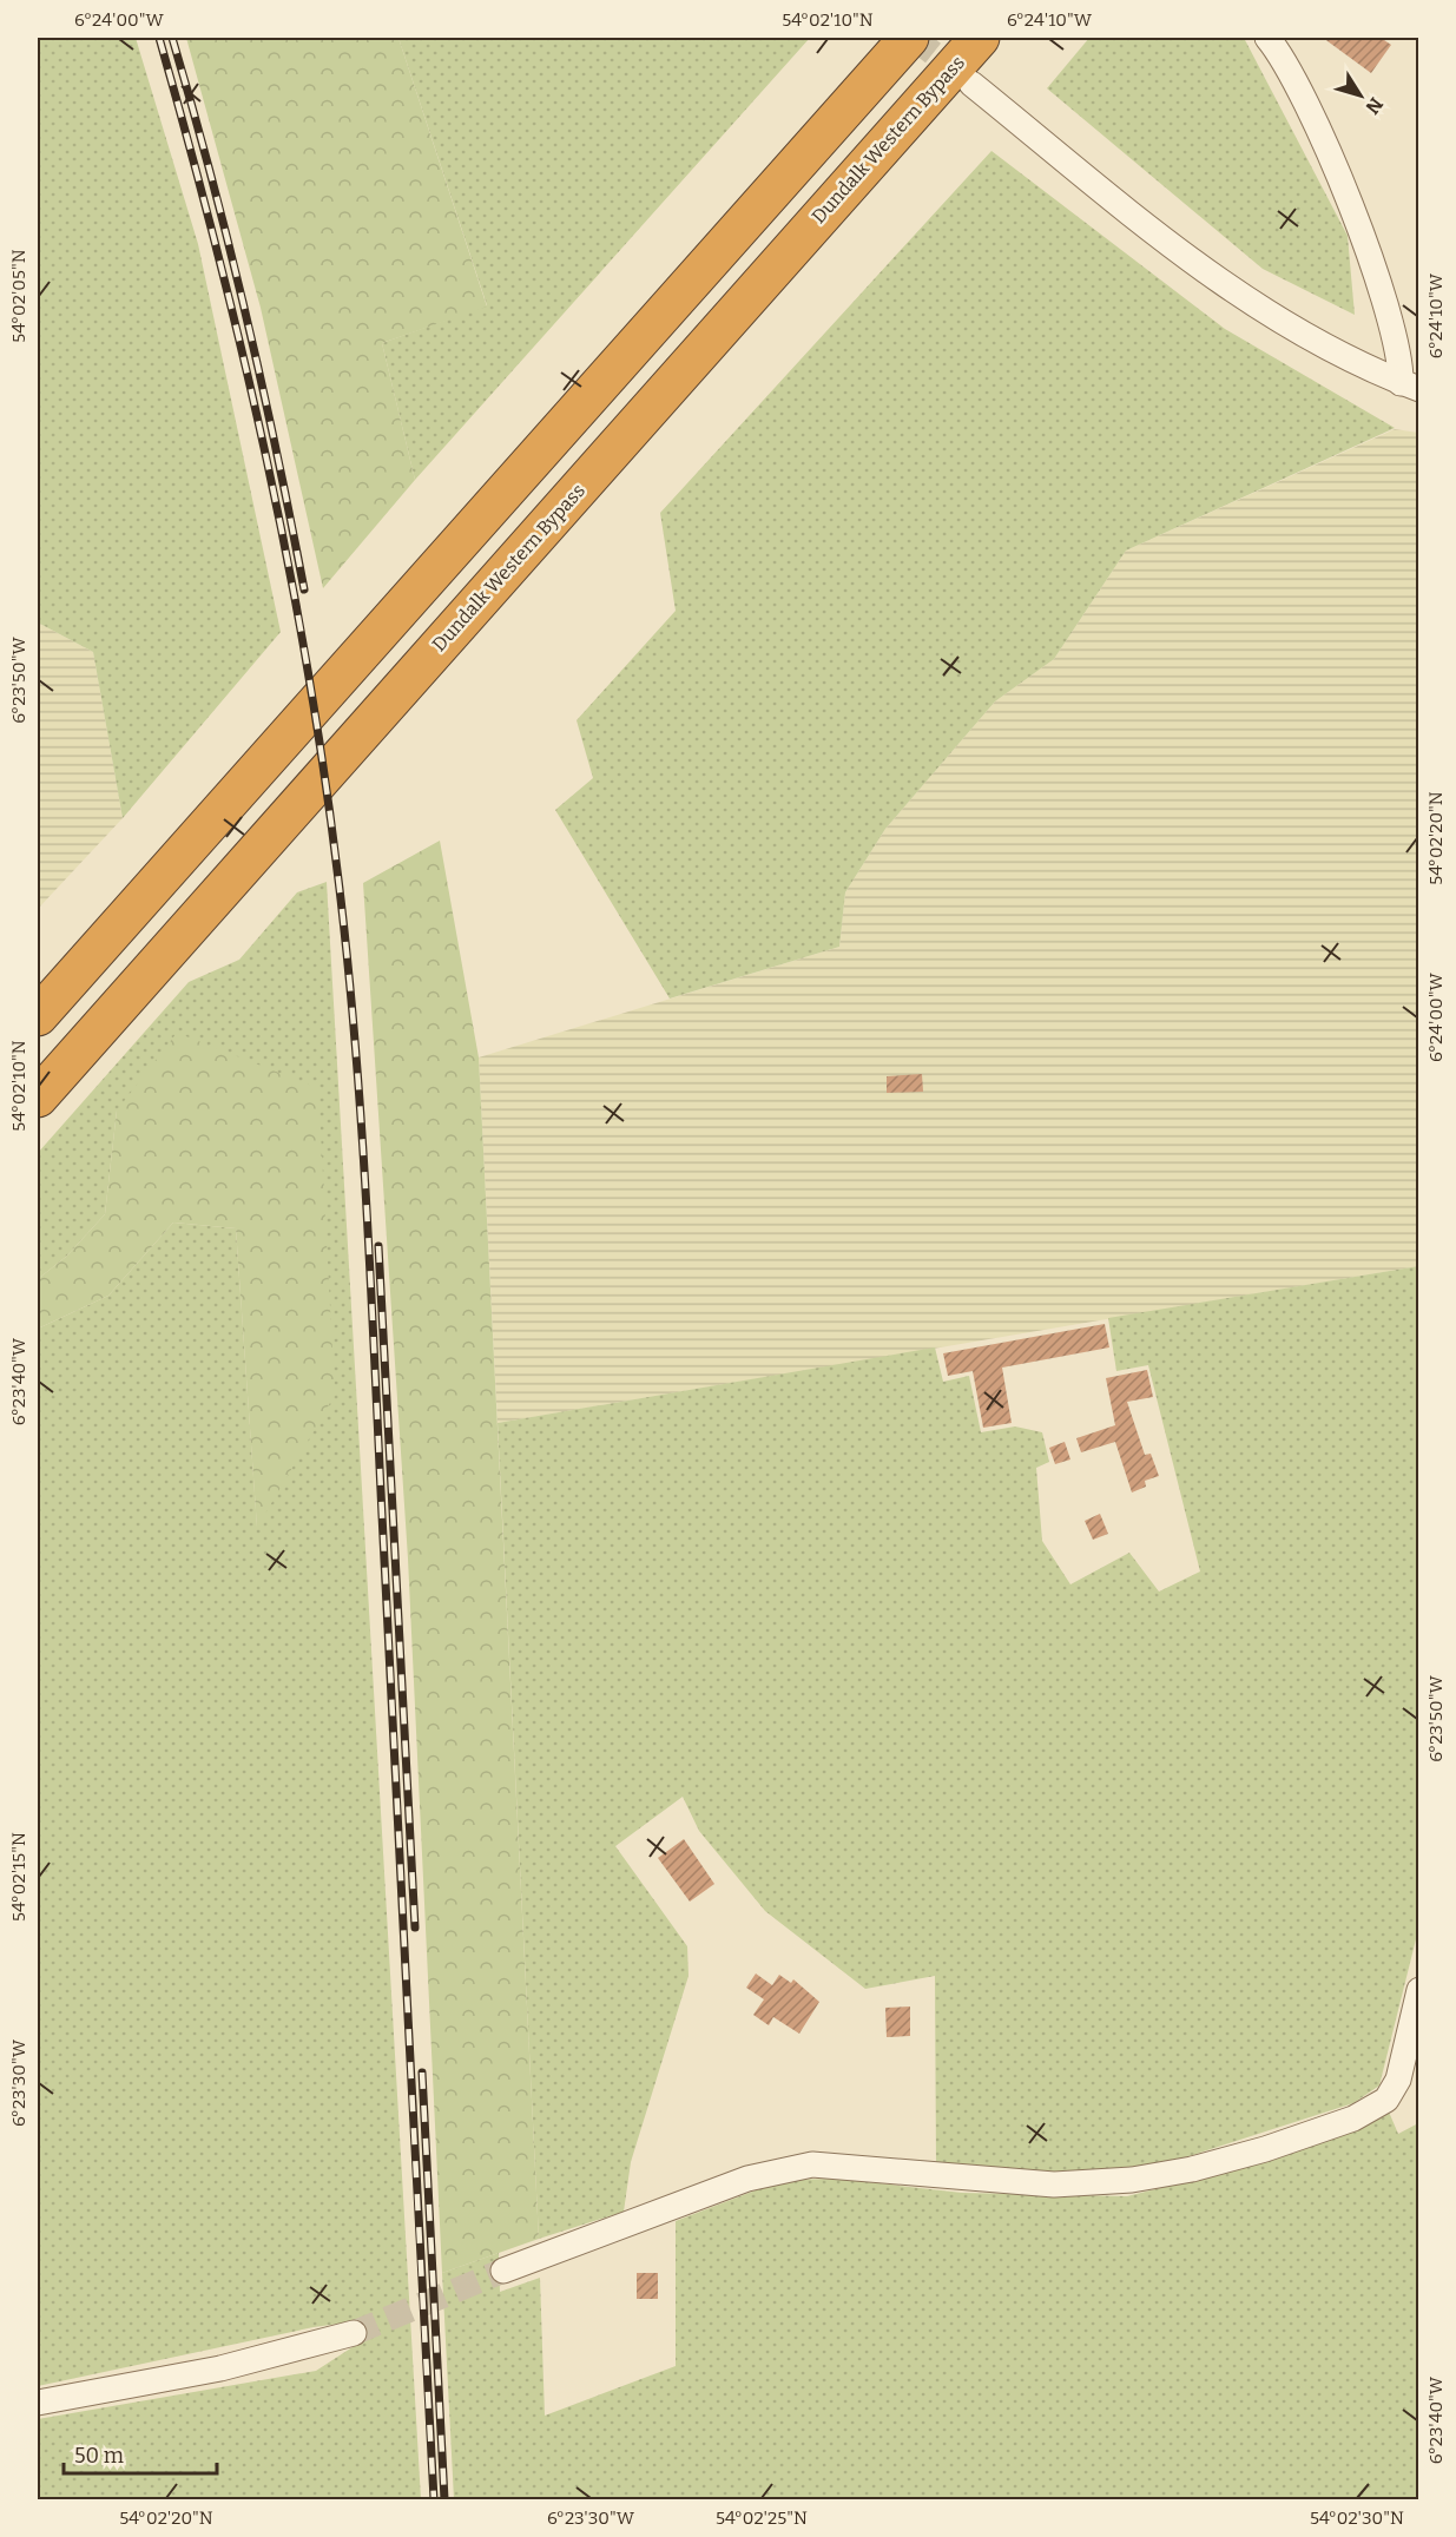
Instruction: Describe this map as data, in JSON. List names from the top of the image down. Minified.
{"streets":{"highway":["Dundalk Western Bypass"]},"scale_bar":"50 m","north":"bottom right","coordinates":["6°24'00\"W","54°02'10\"N","6°24'10\"W","54°02'05\"N","6°23'50\"W","54°02'20\"N","6°23'40\"W","54°02'15\"N","6°23'30\"W","54°02'25\"N","54°02'30\"N"]}
